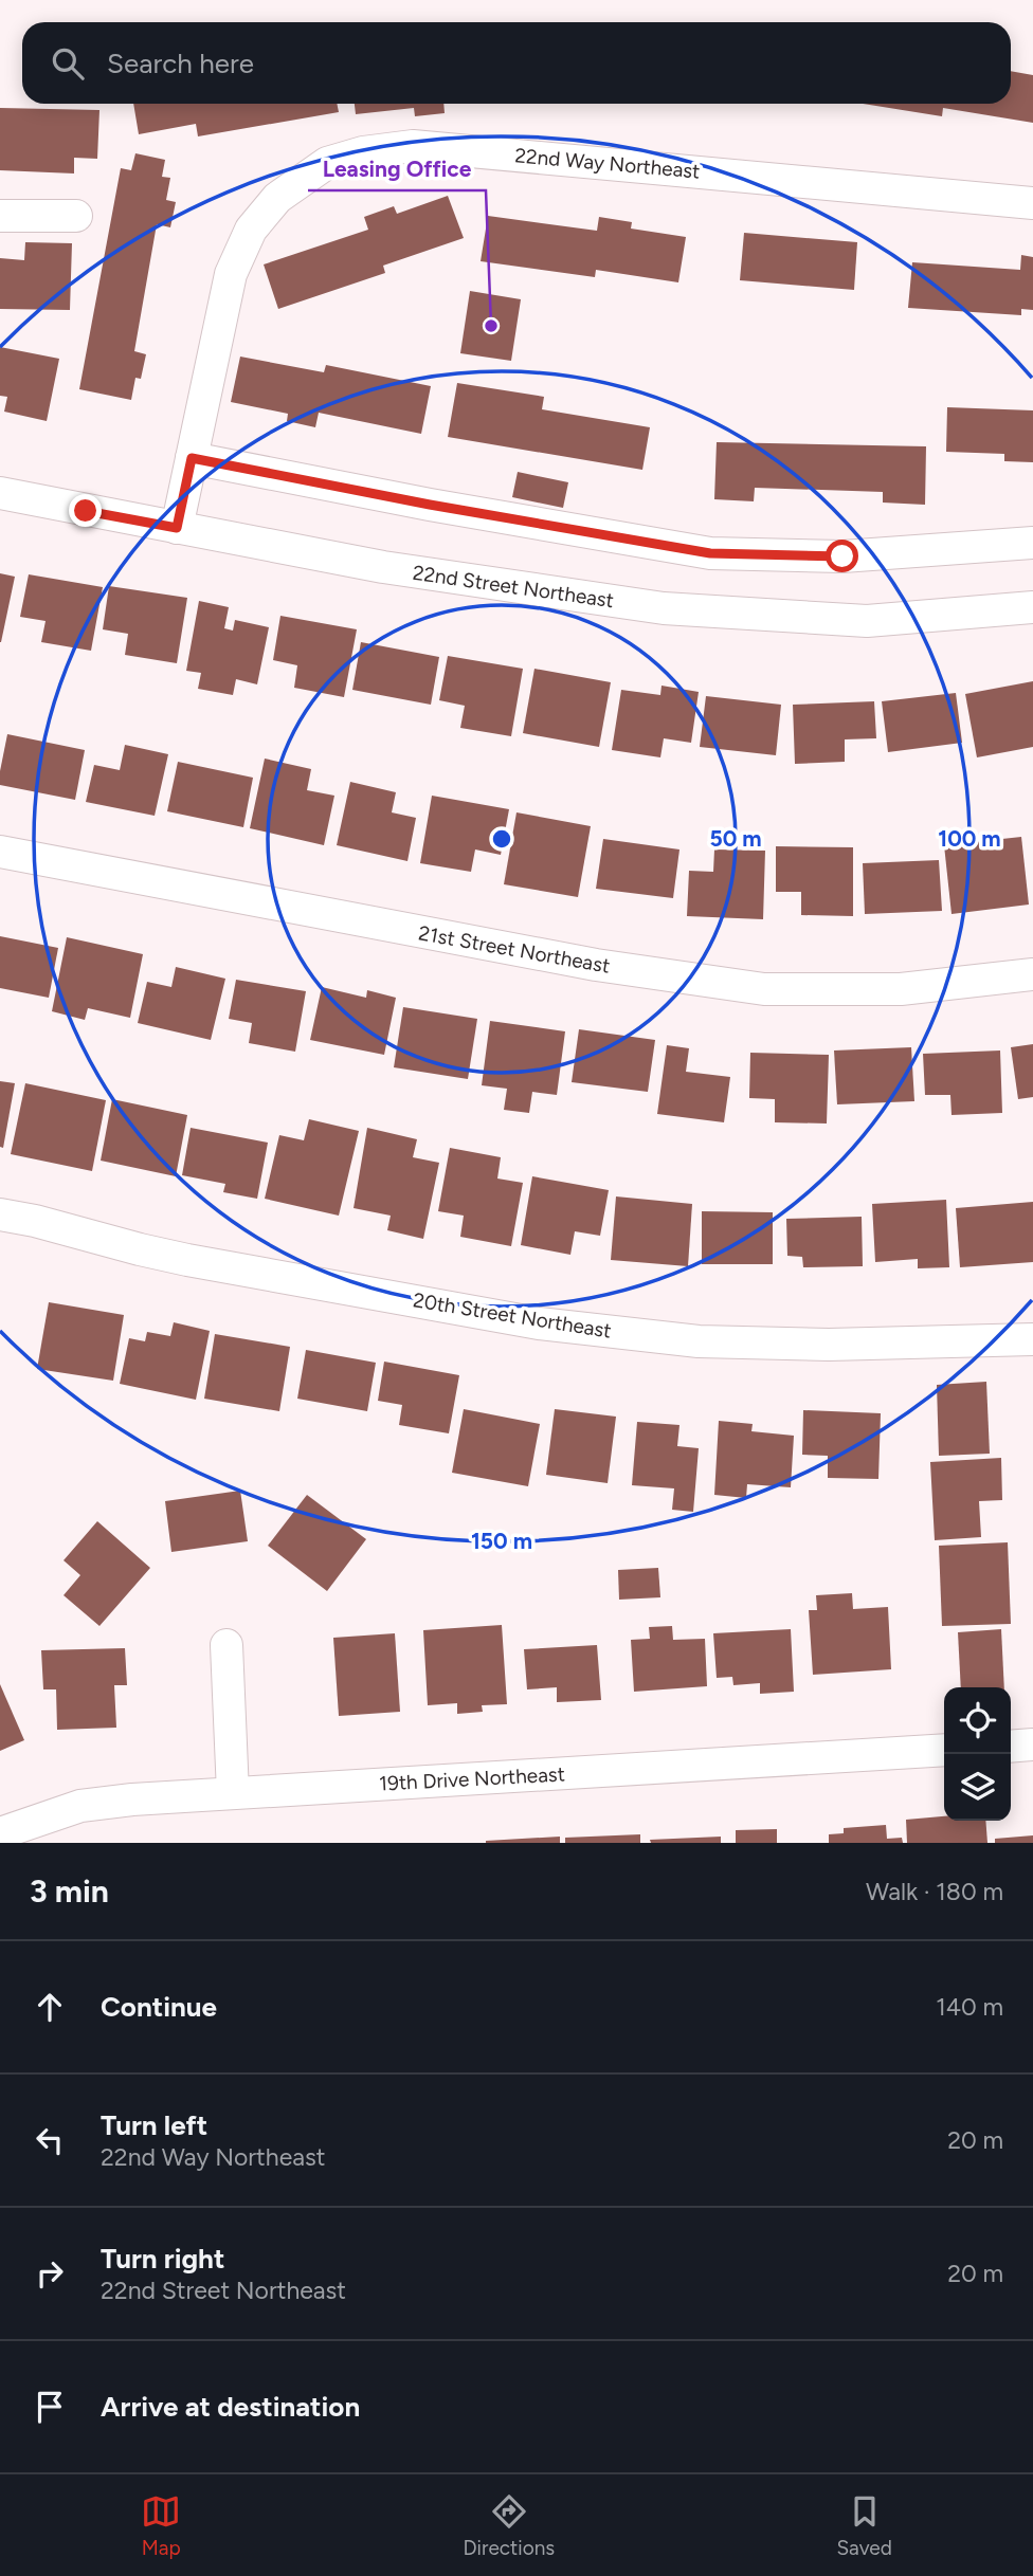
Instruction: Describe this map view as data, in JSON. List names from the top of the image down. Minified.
{"streets":{"street":["22nd Way Northeast","22nd Street Northeast","21st Street Northeast","20th Street Northeast","19th Drive Northeast"]},"crossings":[["22nd Way Northeast","22nd Street Northeast"]],"places":["Leasing Office"],"page":{"search":"Search here","heading":["3 min","Walk · 180 m"],"list":[["Continue","140 m"],["Turn left","22nd Way Northeast","20 m"],["Turn right","22nd Street Northeast","20 m"],"Arrive at destination"],"nav":["Map","Directions","Saved"]},"rings":["50 m","100 m","150 m"]}
